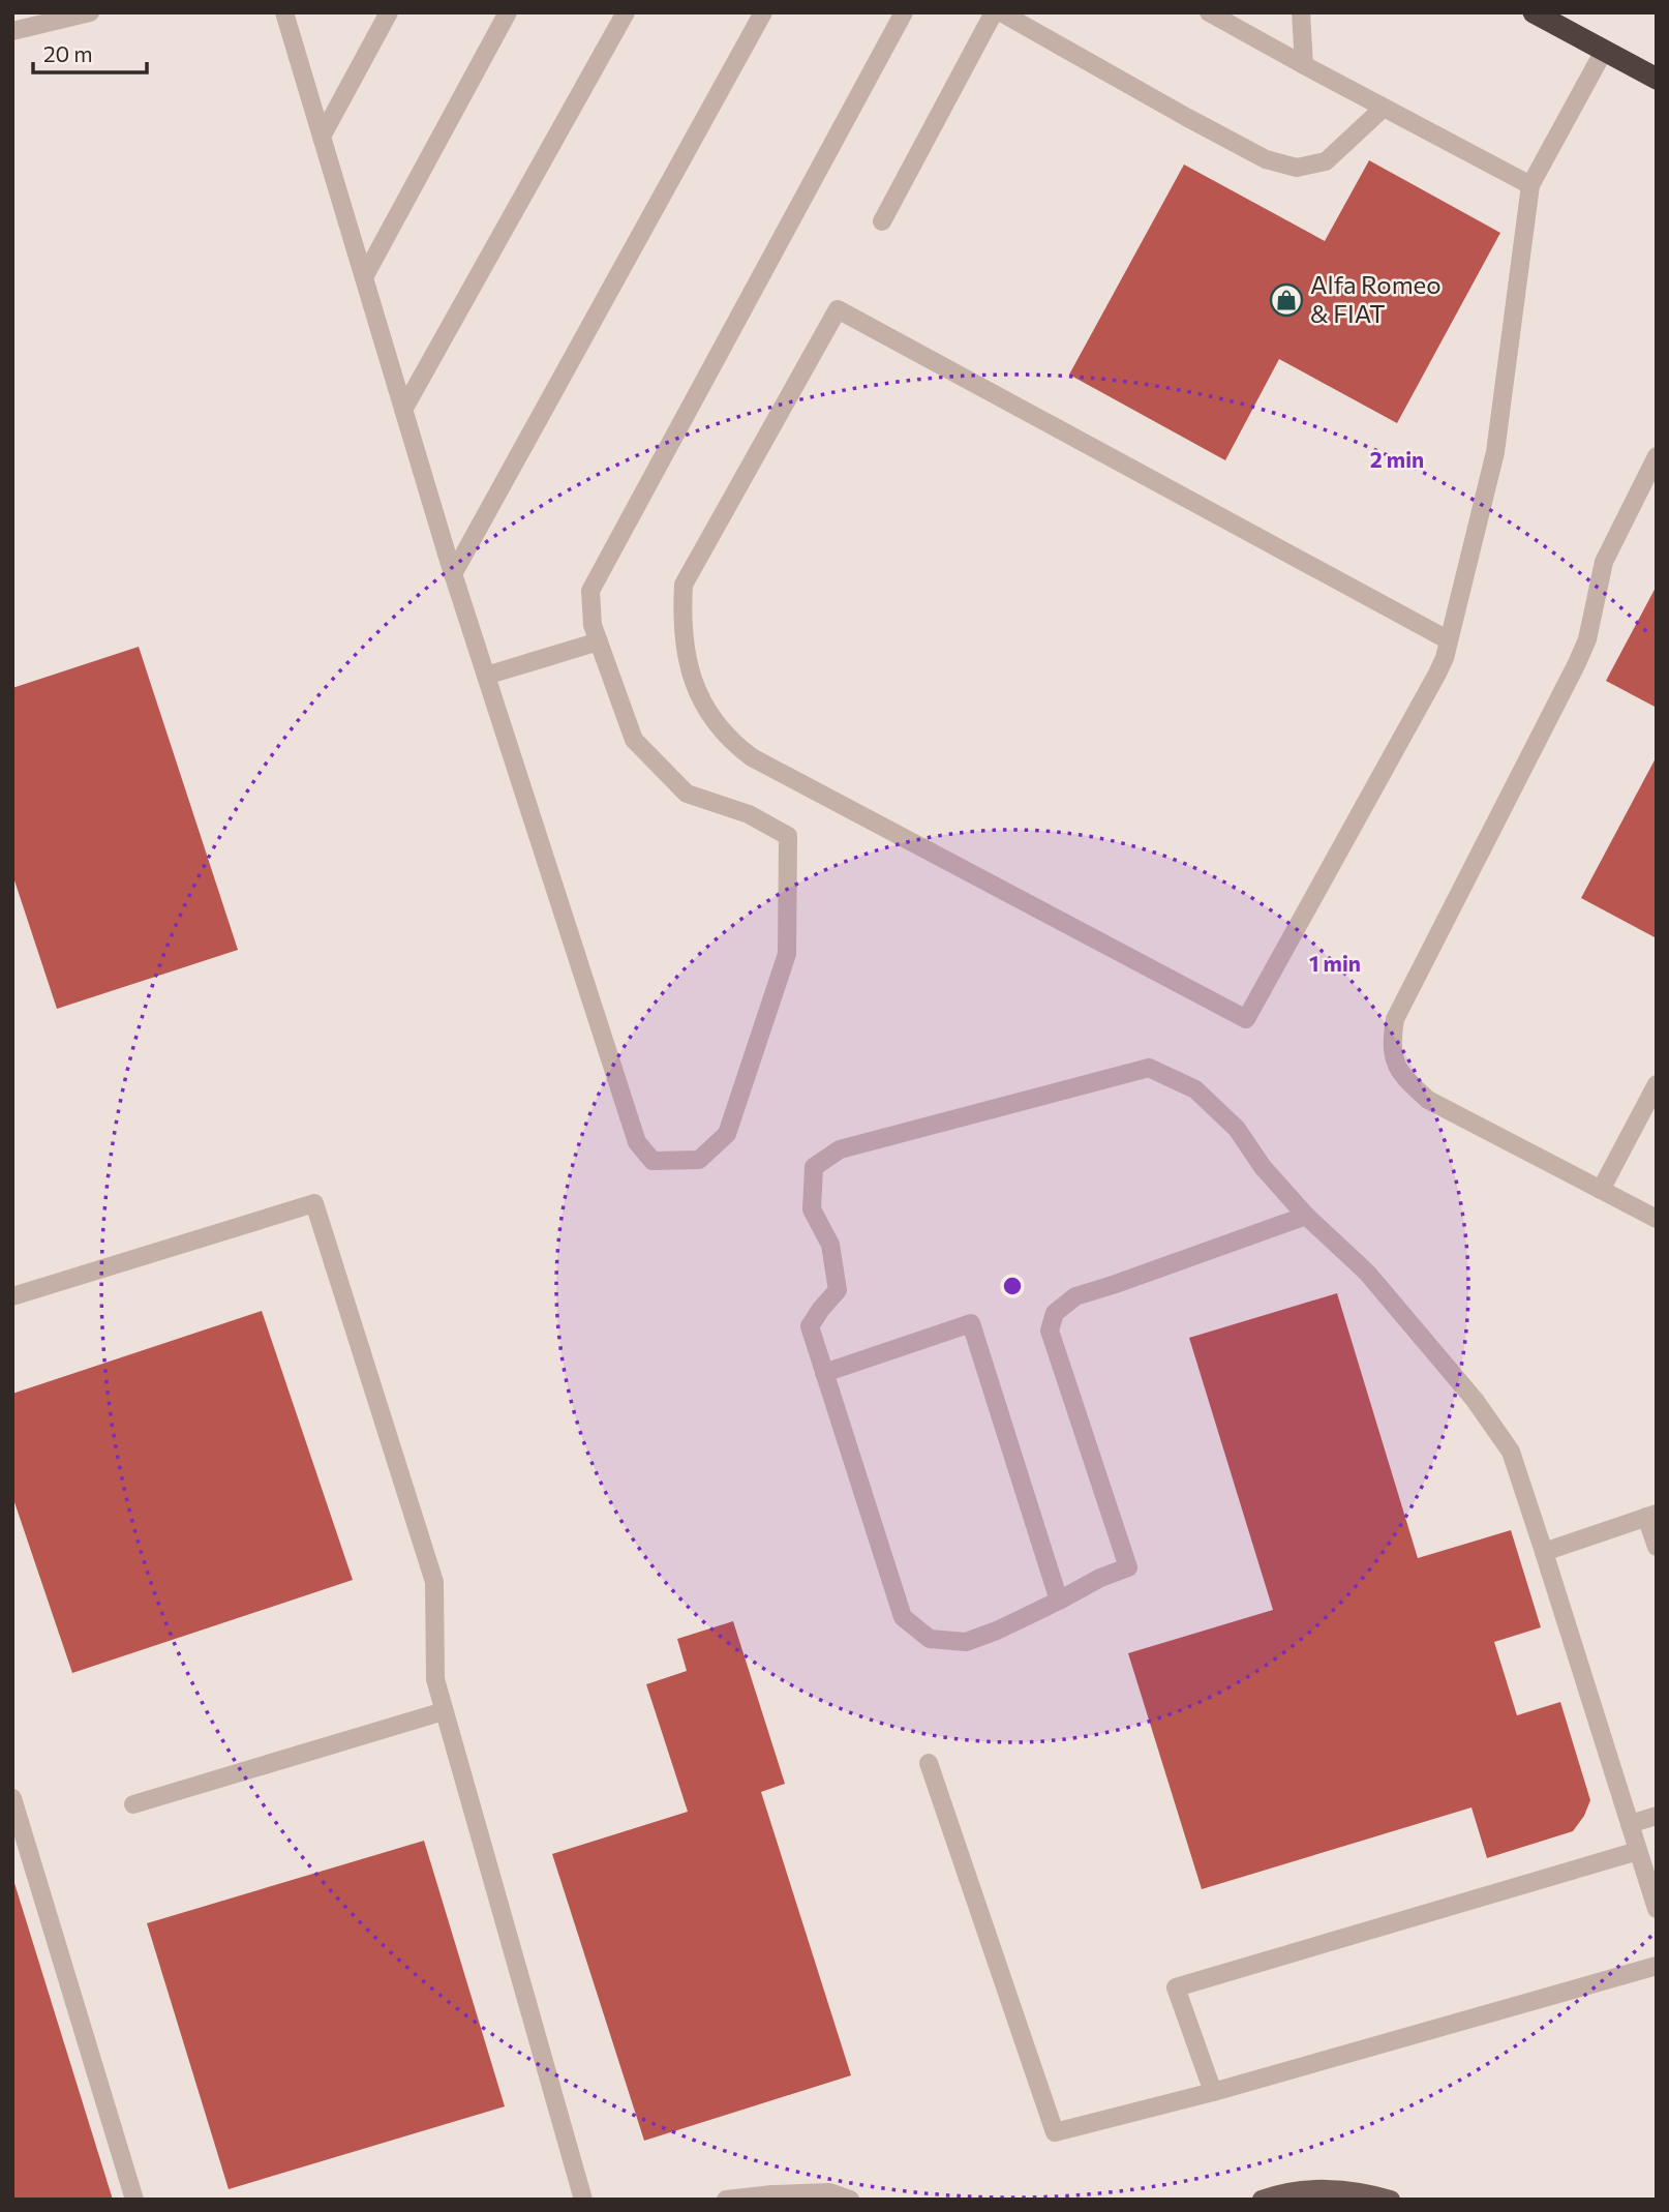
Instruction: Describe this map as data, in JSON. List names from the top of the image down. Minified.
{"places":{"shop":["Alfa Romeo & FIAT"]},"scale_bar":"20 m","rings":["2 min","1 min"]}
